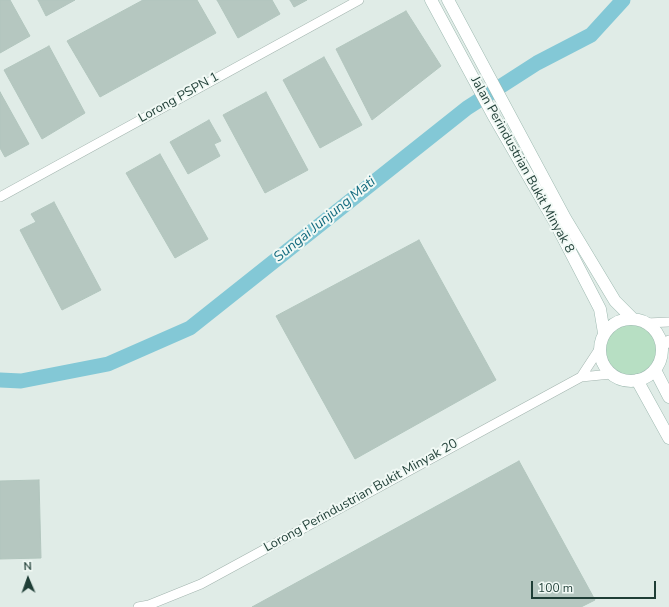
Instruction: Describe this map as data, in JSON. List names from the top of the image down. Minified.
{"streets":{"street":["Lorong PSPN 1","Jalan Perindustrian Bukit Minyak 8","Lorong Perindustrian Bukit Minyak 20"]},"water":["Sungai Junjung Mati"],"scale_bar":"100 m","north":"top"}
